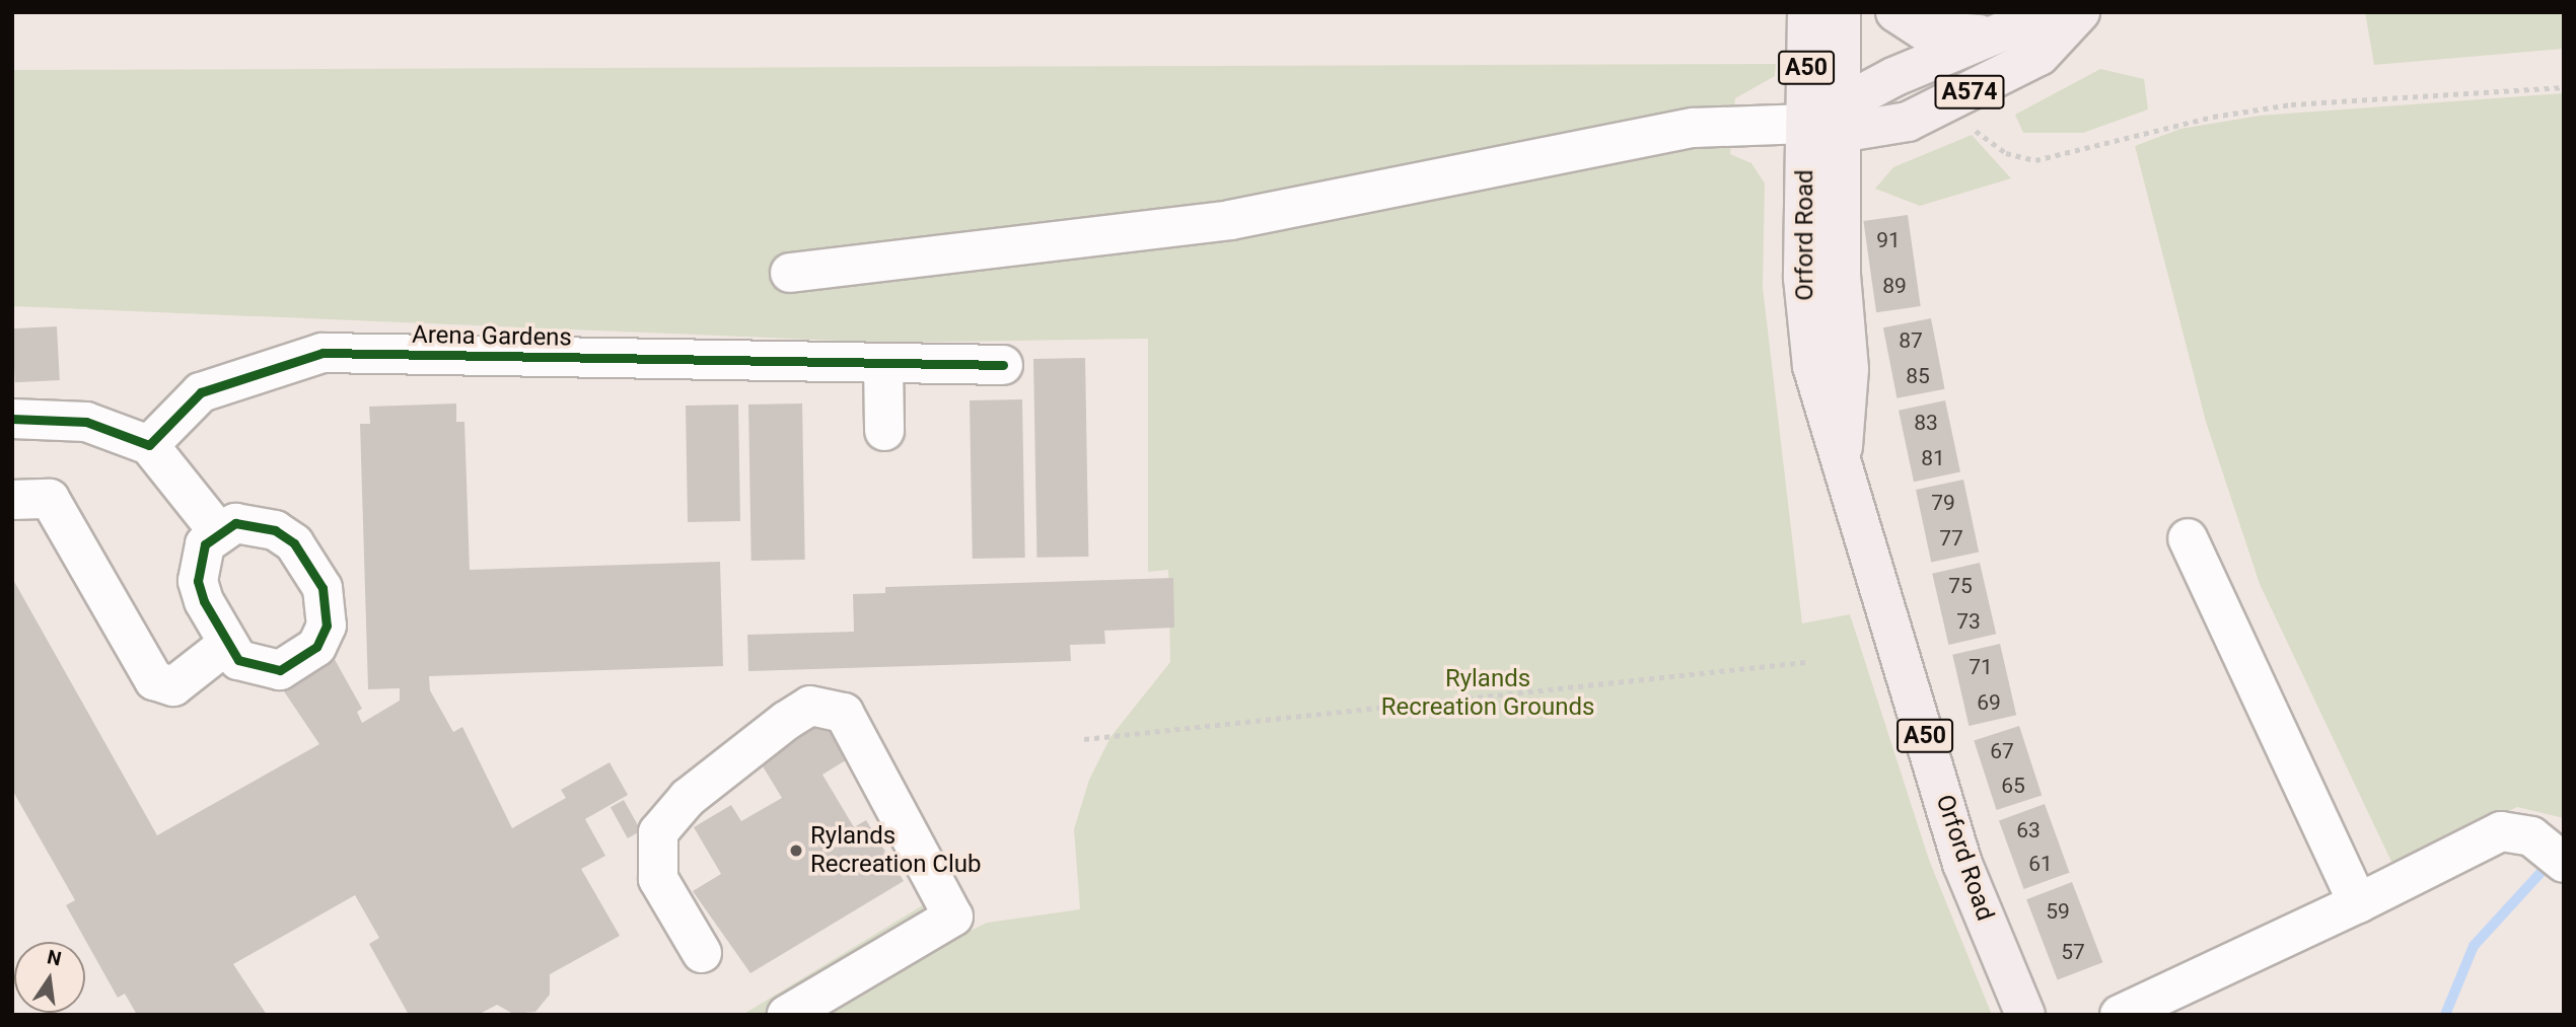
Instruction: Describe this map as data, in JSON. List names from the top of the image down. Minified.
{"streets":{"main road":["A50","A574","Orford Road"],"street":["Arena Gardens"]},"crossings":[["A574","Orford Road"]],"parks":["Rylands Recreation Grounds"],"places":["Rylands Recreation Club"],"house_numbers":["91","89","87","85","83","81","79","77","75","73","71","69","67","65","63","61","59","57"],"north":"top"}
